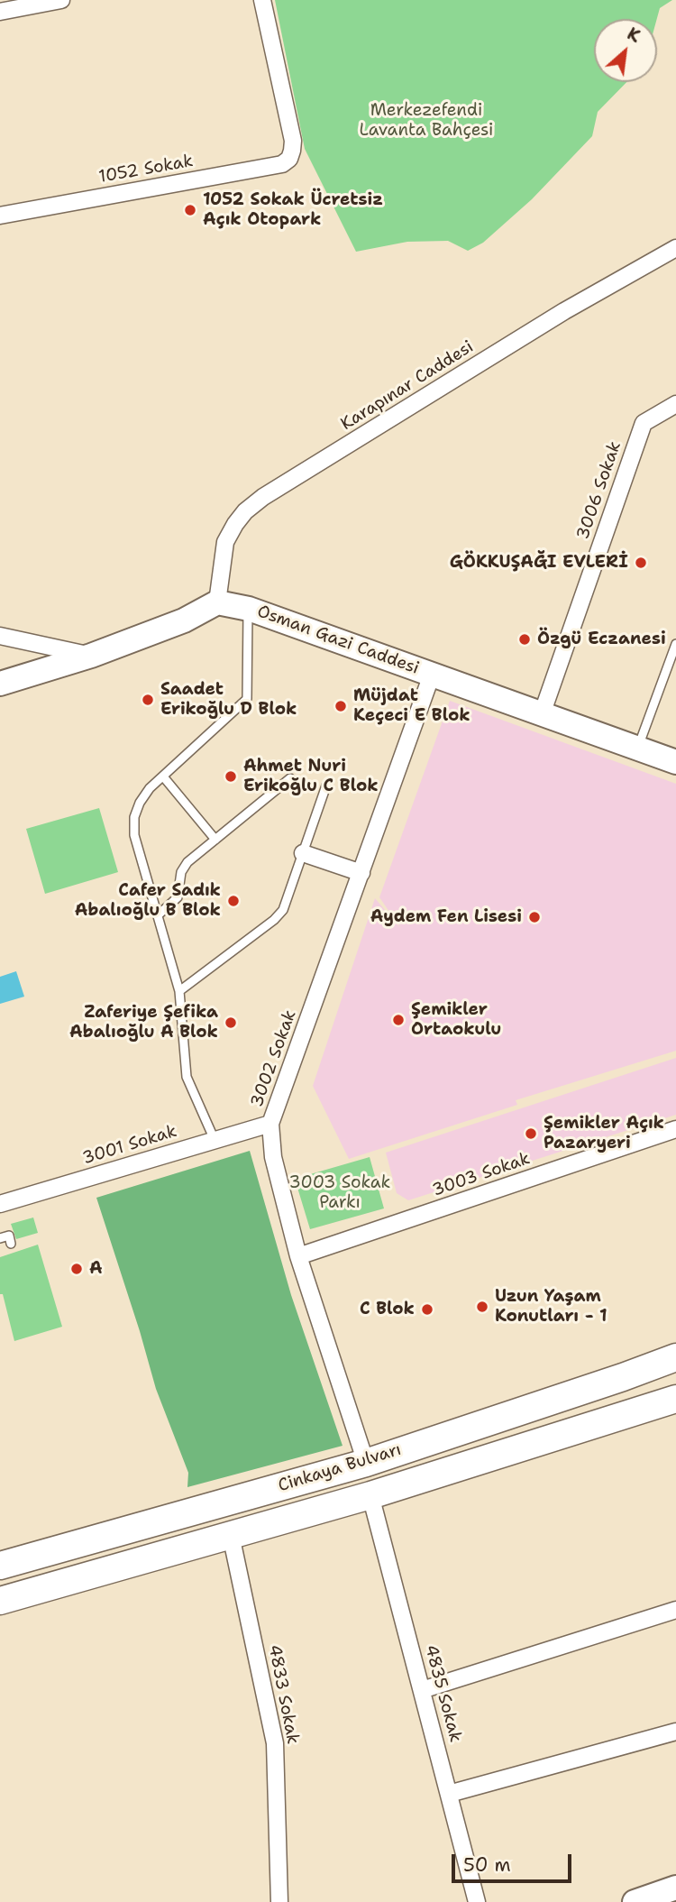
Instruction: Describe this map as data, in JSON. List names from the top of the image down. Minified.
{"streets":{"main road":["Cinkaya Bulvarı"],"street":["1052 Sokak","Karapınar Caddesi","3006 Sokak","Osman Gazi Caddesi","3002 Sokak","3001 Sokak","3003 Sokak","4835 Sokak","4833 Sokak"]},"crossings":[["Karapınar Caddesi","Osman Gazi Caddesi"],["3006 Sokak","Osman Gazi Caddesi"],["Osman Gazi Caddesi","3002 Sokak"],["3002 Sokak","3001 Sokak"],["3002 Sokak","3003 Sokak"],["3002 Sokak","Cinkaya Bulvarı"],["Cinkaya Bulvarı","4835 Sokak"],["Cinkaya Bulvarı","4833 Sokak"]],"parks":["Merkezefendi Lavanta Bahçesi","3003 Sokak Parkı"],"places":["1052 Sokak Ücretsiz Açık Otopark","GÖKKUŞAĞI EVLERİ","Özgü Eczanesi","Saadet Erikoğlu D Blok","Müjdat Keçeci E Blok","Ahmet Nuri Erikoğlu C Blok","Cafer Sadık Abalıoğlu B Blok","Aydem Fen Lisesi","Şemikler Ortaokulu","Zaferiye Şefika Abalıoğlu A Blok","Şemikler Açık Pazaryeri","A","Uzun Yaşam Konutları - 1","C Blok"],"scale_bar":"50 m","north":"top right"}
